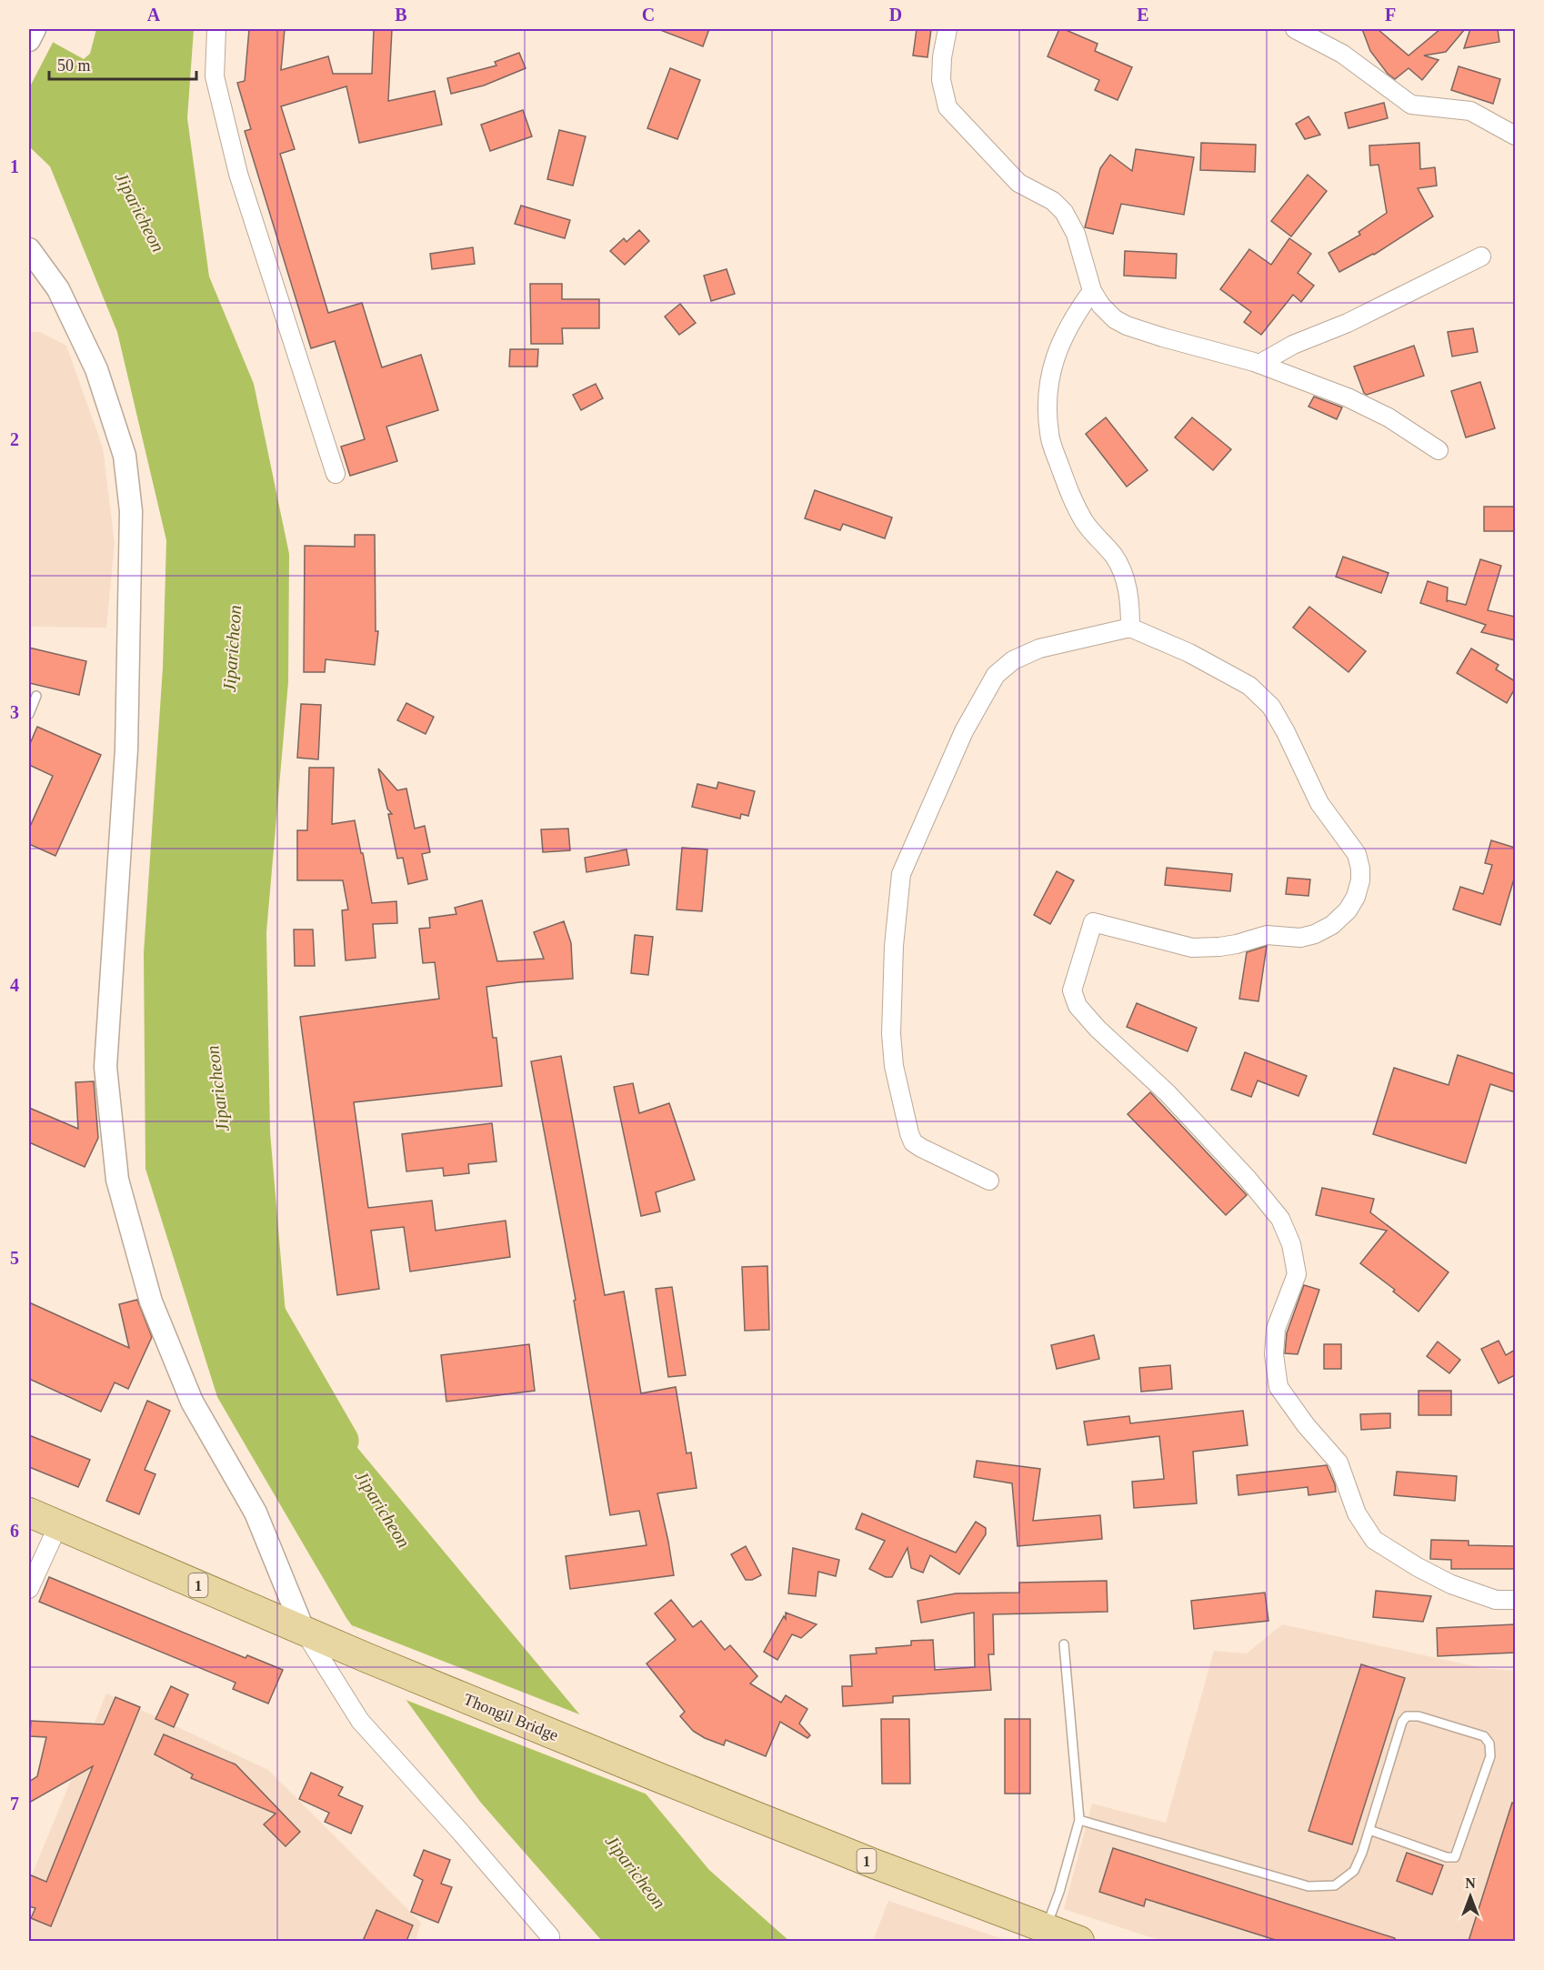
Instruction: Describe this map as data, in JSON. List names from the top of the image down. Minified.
{"streets":{"main road":["1","Thongil Bridge"]},"crossings":[["1","Thongil Bridge"]],"water":["Jiparicheon"],"scale_bar":"50 m","north":"top","grid":{"columns":["A","B","C","D","E","F"],"rows":["1","2","3","4","5","6","7"]}}
